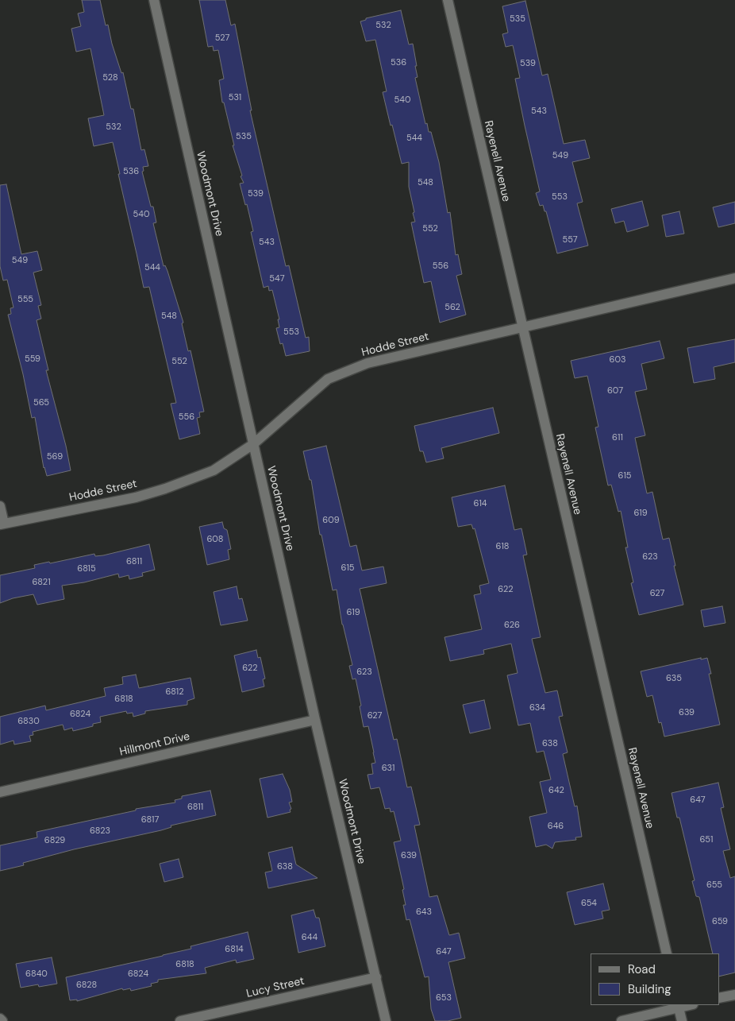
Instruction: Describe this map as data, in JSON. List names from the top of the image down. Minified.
{"streets":{"street":["Rayenell Avenue","Woodmont Drive","Hodde Street","Hillmont Drive","Lucy Street"]},"crossings":[["Rayenell Avenue","Hodde Street"],["Woodmont Drive","Hodde Street"],["Woodmont Drive","Hillmont Drive"],["Woodmont Drive","Lucy Street"]],"house_numbers":["535","532","527","536","539","528","531","540","543","532","535","544","549","536","548","539","553","540","552","557","543","549","556","544","547","555","562","548","553","559","603","552","607","565","556","611","569","615","614","619","609","608","618","623","6811","615","6815","6821","622","627","619","626","622","623","635","6812","6818","634","639","6824","627","6830","638","631","642","647","6811","6817","646","6823","651","6829","639","638","655","654","643","659","644","6814","647","6818","6840","6824","6828","653"],"legend":["Road","Building"]}
